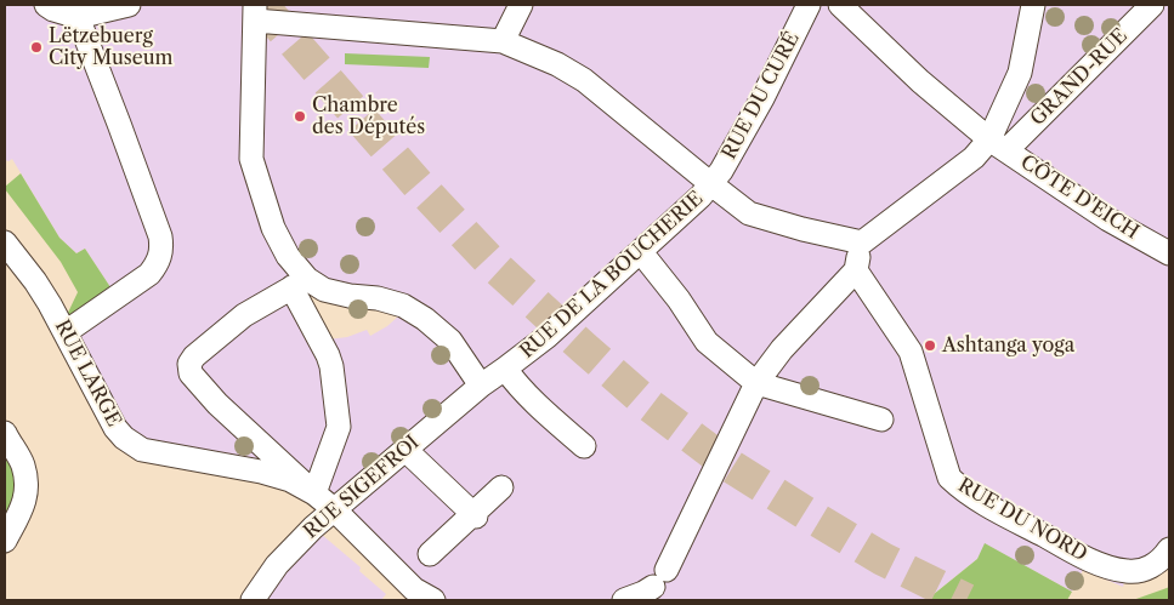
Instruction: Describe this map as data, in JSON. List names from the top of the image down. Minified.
{"streets":{"street":["GRAND-RUE","RUE DU CURÉ","CÔTE D'EICH","RUE DE LA BOUCHERIE","RUE LARGE","RUE SIGEFROI","RUE DU NORD"]},"crossings":[["GRAND-RUE","CÔTE D'EICH"],["RUE DU CURÉ","RUE DE LA BOUCHERIE"],["RUE DE LA BOUCHERIE","RUE SIGEFROI"],["RUE LARGE","RUE SIGEFROI"]],"places":["Lëtzebuerg City Museum","Chambre des Députés","Ashtanga yoga"]}
